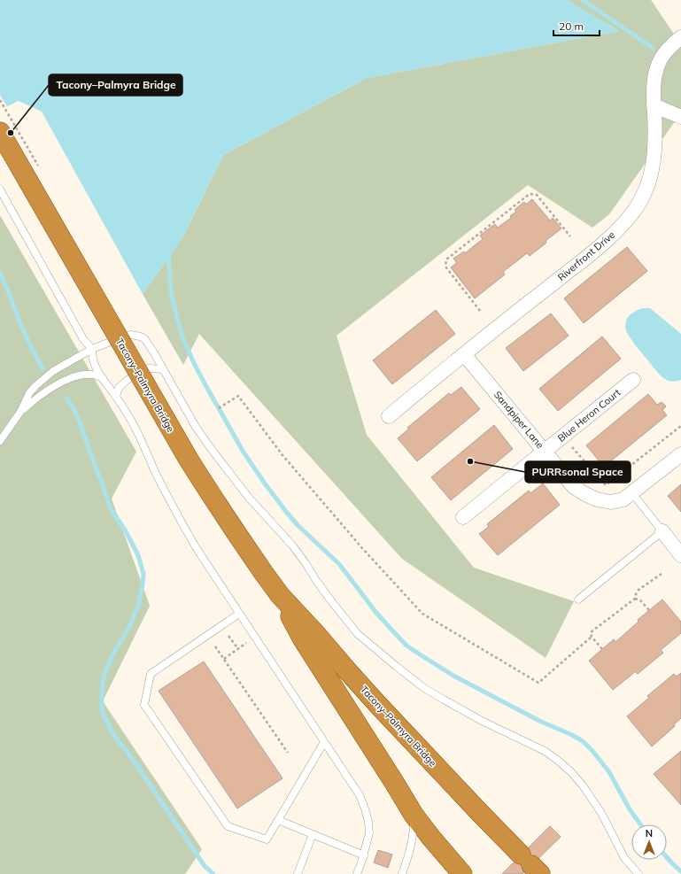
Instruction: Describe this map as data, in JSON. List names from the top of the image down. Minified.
{"streets":{"highway":["Tacony–Palmyra Bridge"],"street":["Riverfront Drive","Blue Heron Court","Sandpiper Lane"]},"crossings":[["Riverfront Drive","Sandpiper Lane"],["Blue Heron Court","Sandpiper Lane"]],"places":["Tacony–Palmyra Bridge","PURRsonal Space"],"scale_bar":"20 m","north":"top"}
